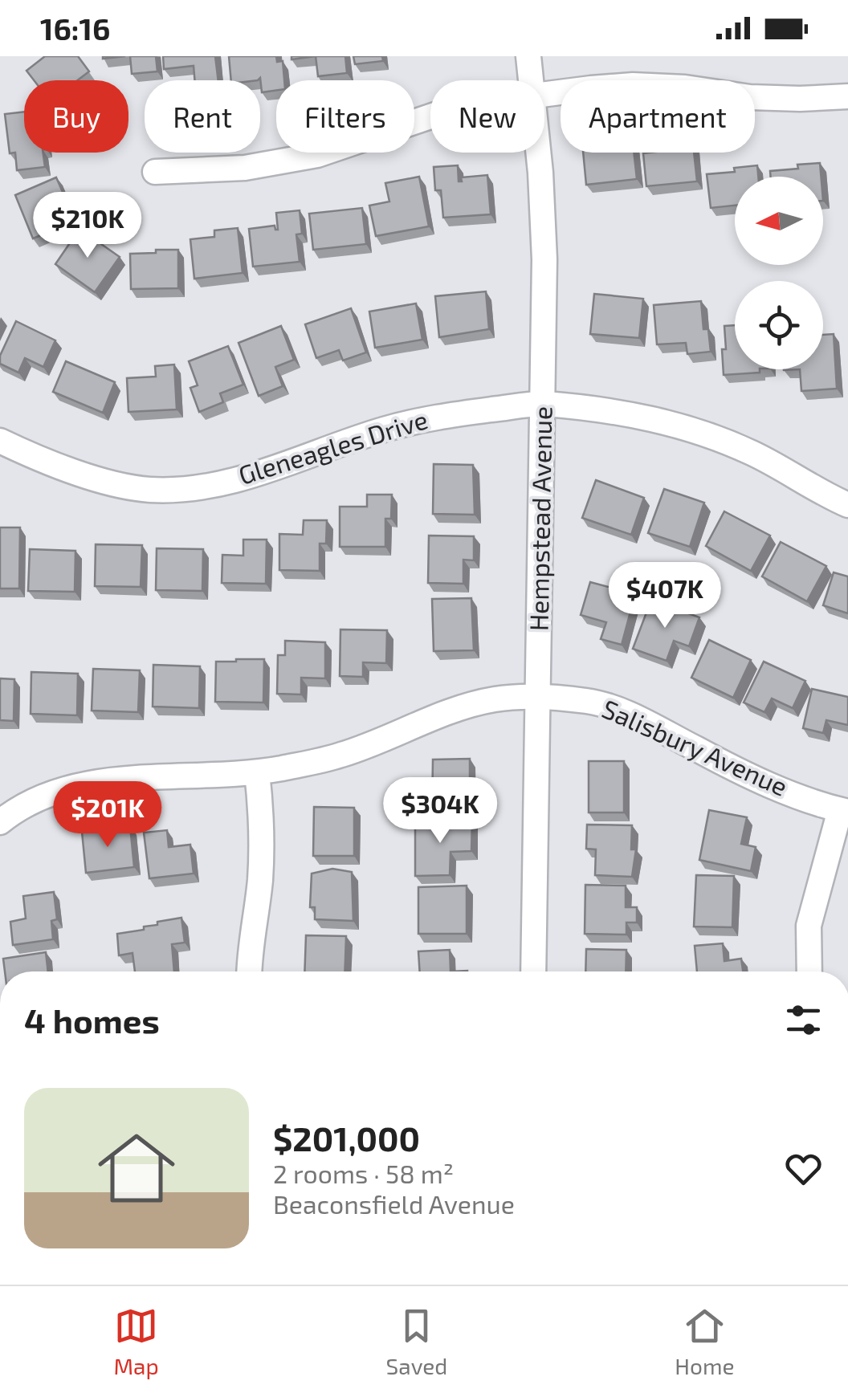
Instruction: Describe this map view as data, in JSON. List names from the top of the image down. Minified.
{"streets":{"street":["Gleneagles Drive","Hempstead Avenue","Salisbury Avenue"]},"crossings":[["Gleneagles Drive","Hempstead Avenue"],["Hempstead Avenue","Salisbury Avenue"]],"north":"left","page":{"status":"16:16","chip":["Buy","Rent","Filters","New","Apartment"],"price":["$210K","$407K","$304K","$201K"],"heading":"4 homes","list":[{"name":"$201,000","note":"2 rooms · 58 m² · Beaconsfield Avenue"}],"tabs":["Map","Saved","Home"]}}
